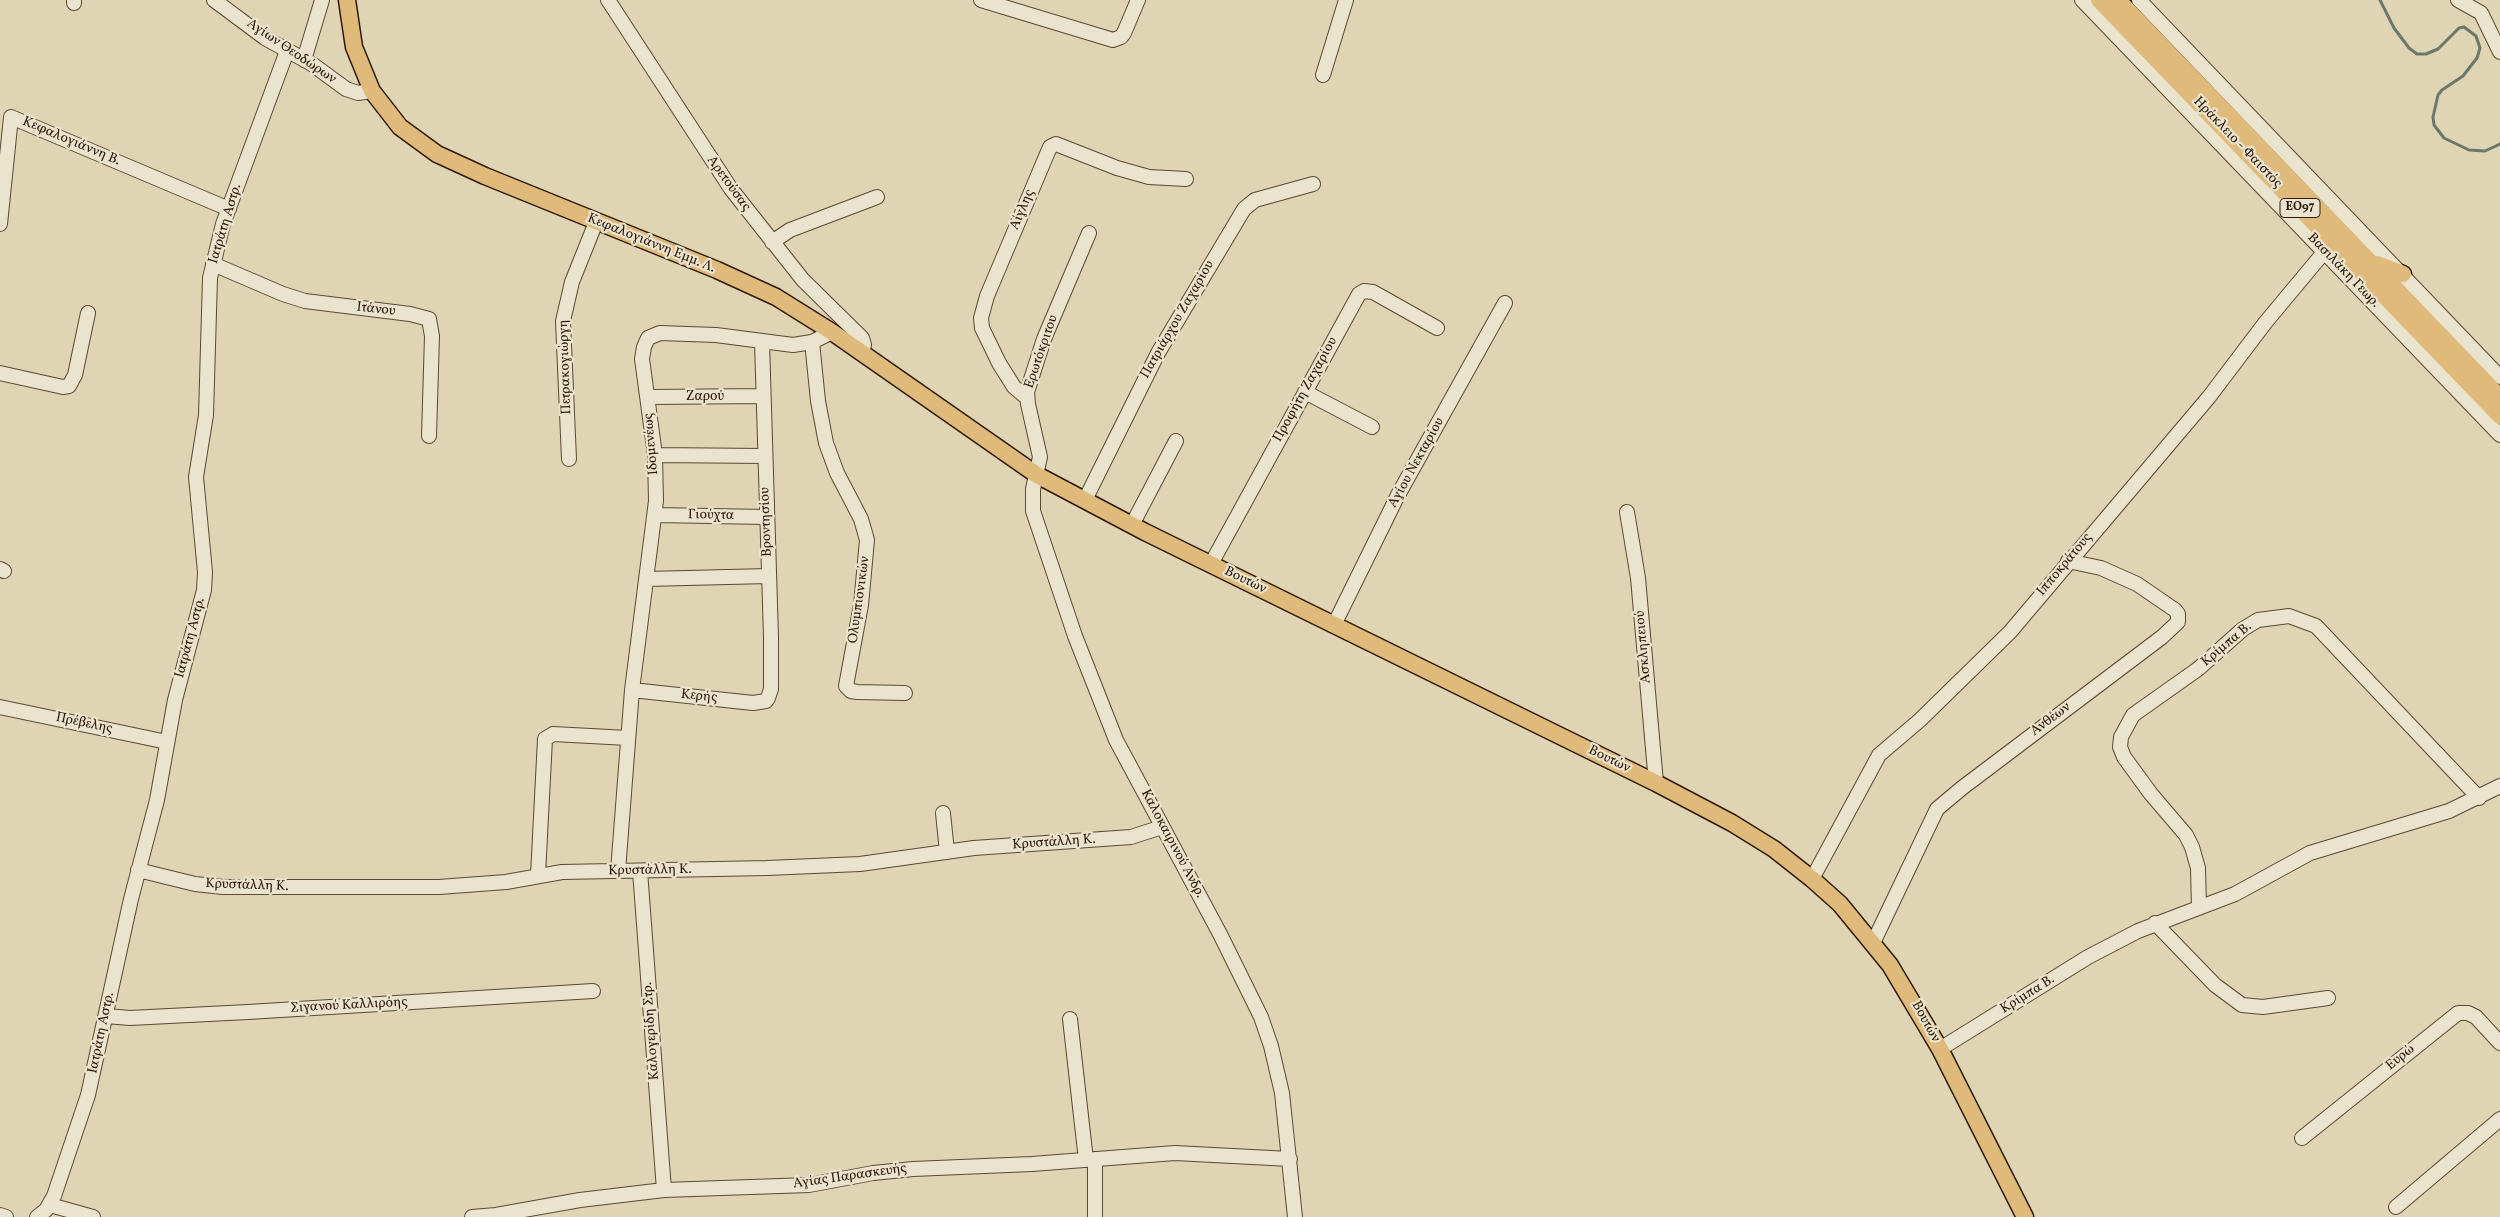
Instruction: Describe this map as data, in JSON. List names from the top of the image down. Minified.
{"streets":{"main road":["Ηράκλειο - Φαιστός","ΕΟ97","Κεφαλογιάννη Εμμ. Λ.","Βουτών"],"street":["Αγίων Θεοδώρων","Κεφαλογιάννη Β.","Αρετούσας","Αίγλης","Ιατράτη Αστρ.","Βασιλάκη Γεωρ.","Ιτάνου","Πατριάρχου Ζαχαρίου","Ερωτόκριτου","Πετρακογιώργη","Προφήτη Ζαχαρίου","Ζαρού","Ιδομενέως","Αγίου Νεκταρίου","Γιούχτα","Βροντησίου","Ιπποκράτους","Ολυμπιονικών","Κρίμπα Β.","Ασκληπειού","Κερής","Ανθέων","Πρέβελης","Κρυστάλλη Κ.","Καλοκαιρινού Ανδρ.","Σιγανού Καλλιρόης","Καλογερίδη Στρ.","Ευρώ","Αγίας Παρασκευής"]},"crossings":[["Αγίων Θεοδώρων","Ιατράτη Αστρ."],["Αγίων Θεοδώρων","Κεφαλογιάννη Εμμ. Λ."],["Κεφαλογιάννη Β.","Ιατράτη Αστρ."],["Αρετούσας","Κεφαλογιάννη Εμμ. Λ."],["Αίγλης","Ερωτόκριτου"],["Ιατράτη Αστρ.","Ιτάνου"],["Ιατράτη Αστρ.","Πρέβελης"],["Ιατράτη Αστρ.","Κρυστάλλη Κ."],["Ιατράτη Αστρ.","Σιγανού Καλλιρόης"],["Κεφαλογιάννη Εμμ. Λ.","Ερωτόκριτου"],["Κεφαλογιάννη Εμμ. Λ.","Πετρακογιώργη"],["Κεφαλογιάννη Εμμ. Λ.","Ιδομενέως"],["Κεφαλογιάννη Εμμ. Λ.","Βουτών"],["Κεφαλογιάννη Εμμ. Λ.","Καλοκαιρινού Ανδρ."],["Βασιλάκη Γεωρ.","Ιπποκράτους"],["Πατριάρχου Ζαχαρίου","Βουτών"],["Ερωτόκριτου","Βουτών"],["Ερωτόκριτου","Καλοκαιρινού Ανδρ."],["Προφήτη Ζαχαρίου","Βουτών"],["Ζαρού","Ιδομενέως"],["Ζαρού","Βροντησίου"],["Ιδομενέως","Γιούχτα"],["Ιδομενέως","Βροντησίου"],["Ιδομενέως","Ολυμπιονικών"],["Ιδομενέως","Κερής"],["Ιδομενέως","Κρυστάλλη Κ."],["Αγίου Νεκταρίου","Βουτών"],["Γιούχτα","Βροντησίου"],["Βροντησίου","Κερής"],["Ιπποκράτους","Βουτών"],["Ιπποκράτους","Ανθέων"],["Βουτών","Κρίμπα Β."],["Βουτών","Ασκληπειού"],["Βουτών","Ανθέων"],["Βουτών","Καλοκαιρινού Ανδρ."],["Κρυστάλλη Κ.","Καλοκαιρινού Ανδρ."],["Κρυστάλλη Κ.","Καλογερίδη Στρ."],["Καλοκαιρινού Ανδρ.","Αγίας Παρασκευής"],["Καλογερίδη Στρ.","Αγίας Παρασκευής"]]}
